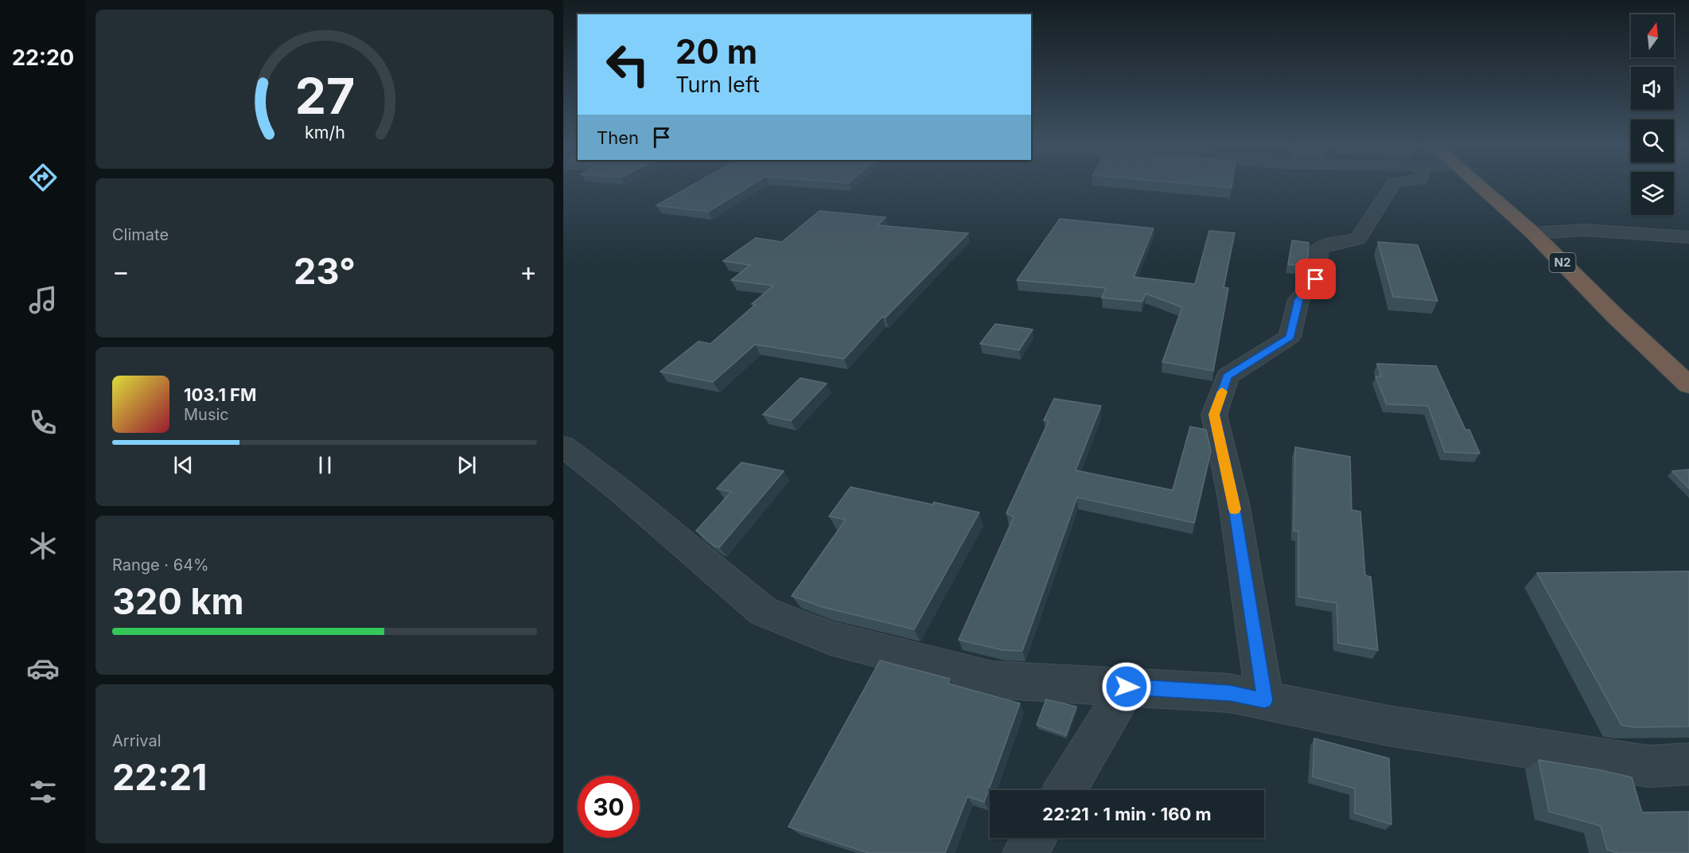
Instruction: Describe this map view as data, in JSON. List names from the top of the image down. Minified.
{"streets":{"highway":["N2"]},"north":"top","page":{"tabs":"22:20","turn":["20 m","Turn left"],"then":"Then","tile":["Climate",["Range · 64%","320 km"],["Arrival","22:21"]],"heat":["−","23°","+"],"song":["103.1 FM","Music"],"limit":"30","trip":"22:21 · 1 min · 160 m","gauge":["27","km/h"]}}
